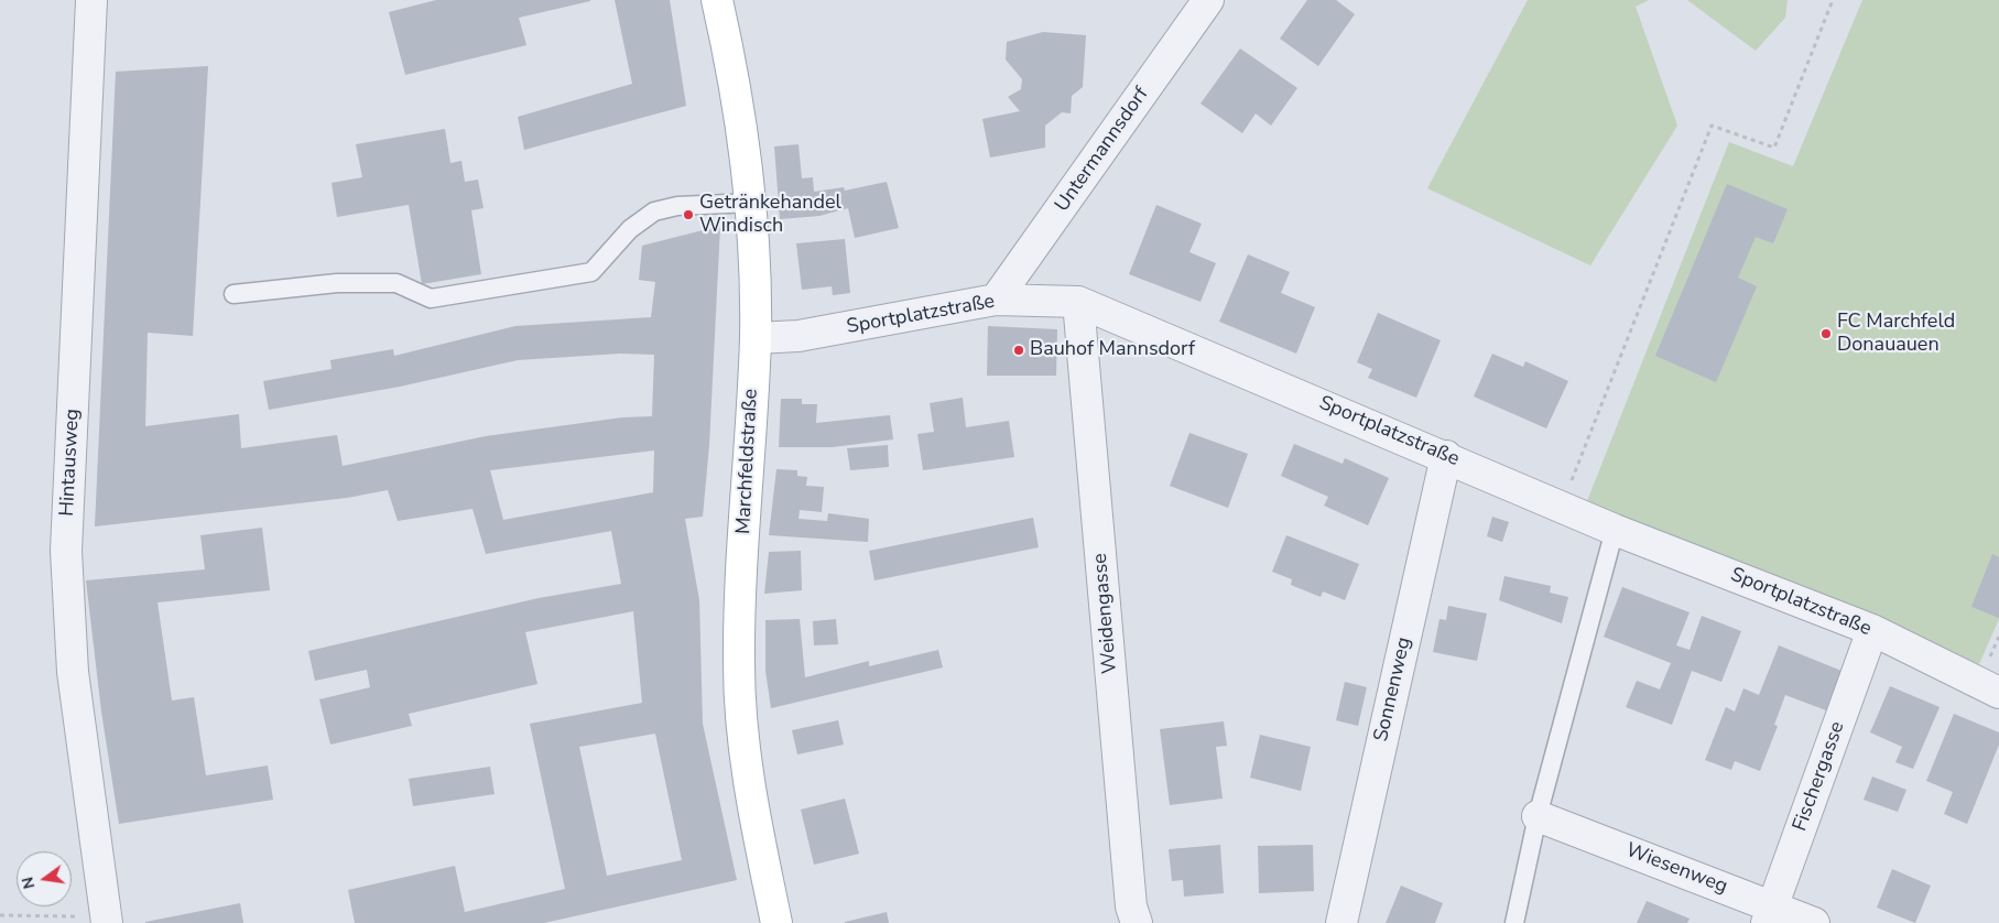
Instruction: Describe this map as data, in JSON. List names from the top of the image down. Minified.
{"streets":{"main road":["Marchfeldstraße"],"street":["Untermannsdorf","Sportplatzstraße","Hintausweg","Weidengasse","Sonnenweg","Fischergasse","Wiesenweg"]},"crossings":[["Untermannsdorf","Sportplatzstraße"],["Sportplatzstraße","Marchfeldstraße"],["Sportplatzstraße","Weidengasse"],["Sportplatzstraße","Sonnenweg"],["Sportplatzstraße","Fischergasse"],["Fischergasse","Wiesenweg"]],"places":["Getränkehandel Windisch","FC Marchfeld Donauauen","Bauhof Mannsdorf"],"north":"left"}
